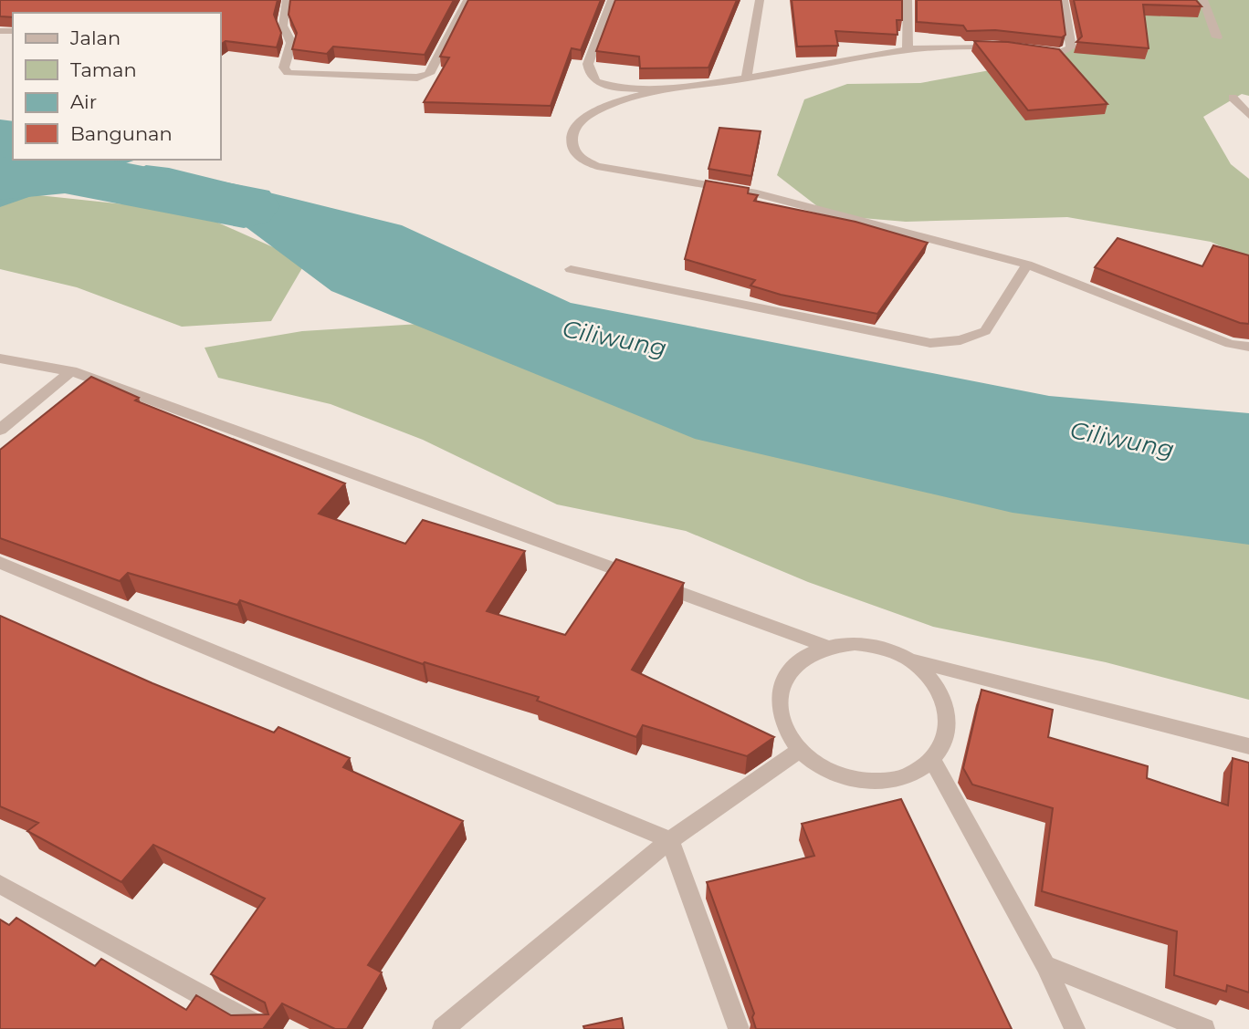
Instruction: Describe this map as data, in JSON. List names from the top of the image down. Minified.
{"water":["Ciliwung"],"legend":["Jalan","Taman","Air","Bangunan"]}
